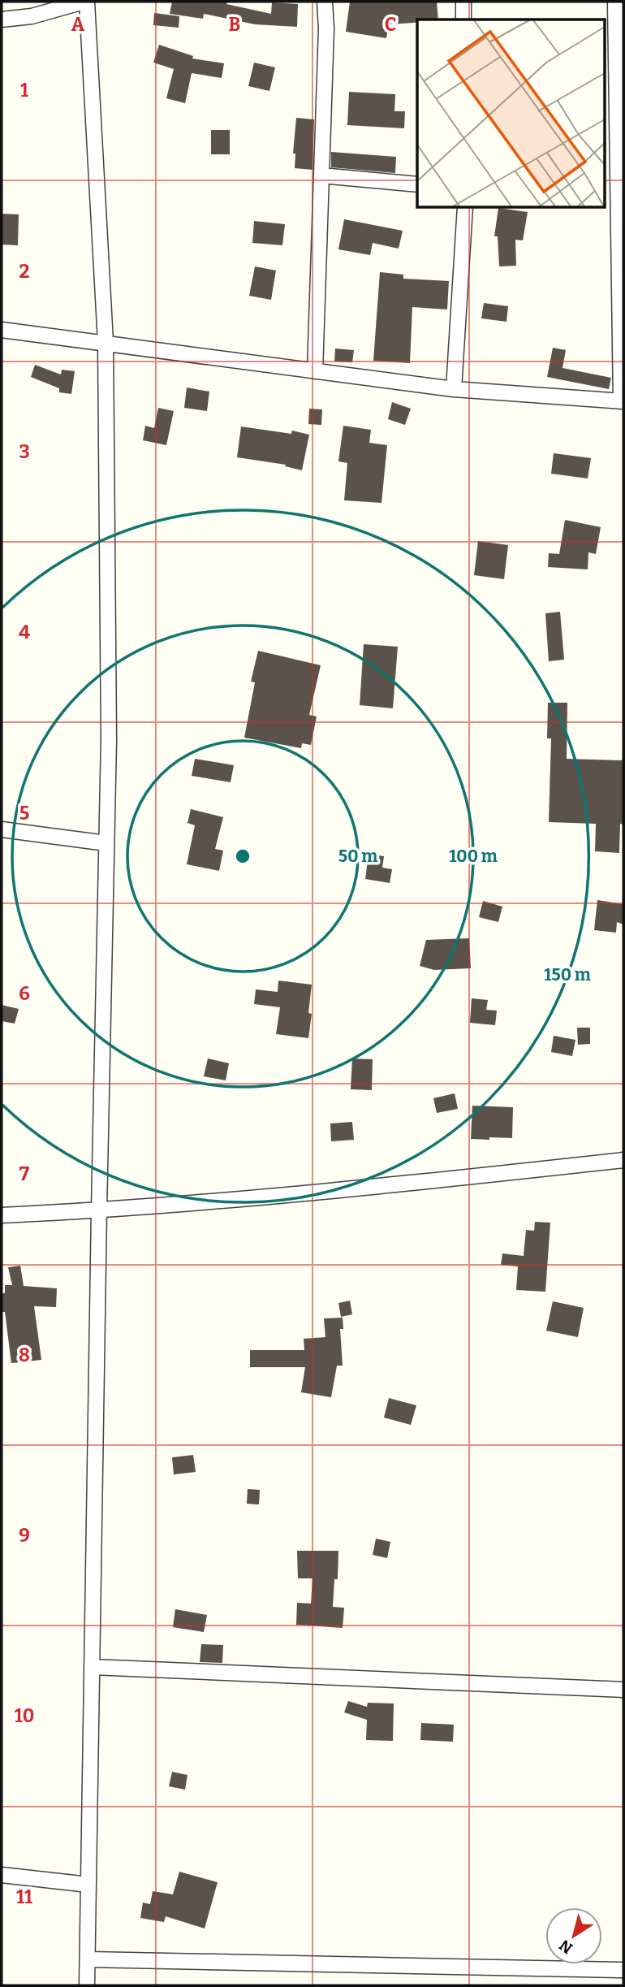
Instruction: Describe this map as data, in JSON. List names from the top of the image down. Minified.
{"north":"bottom left","grid":{"columns":["A","B","C"],"rows":["1","2","3","4","5","6","7","8","9","10","11"]},"rings":["50 m","100 m","150 m"]}
